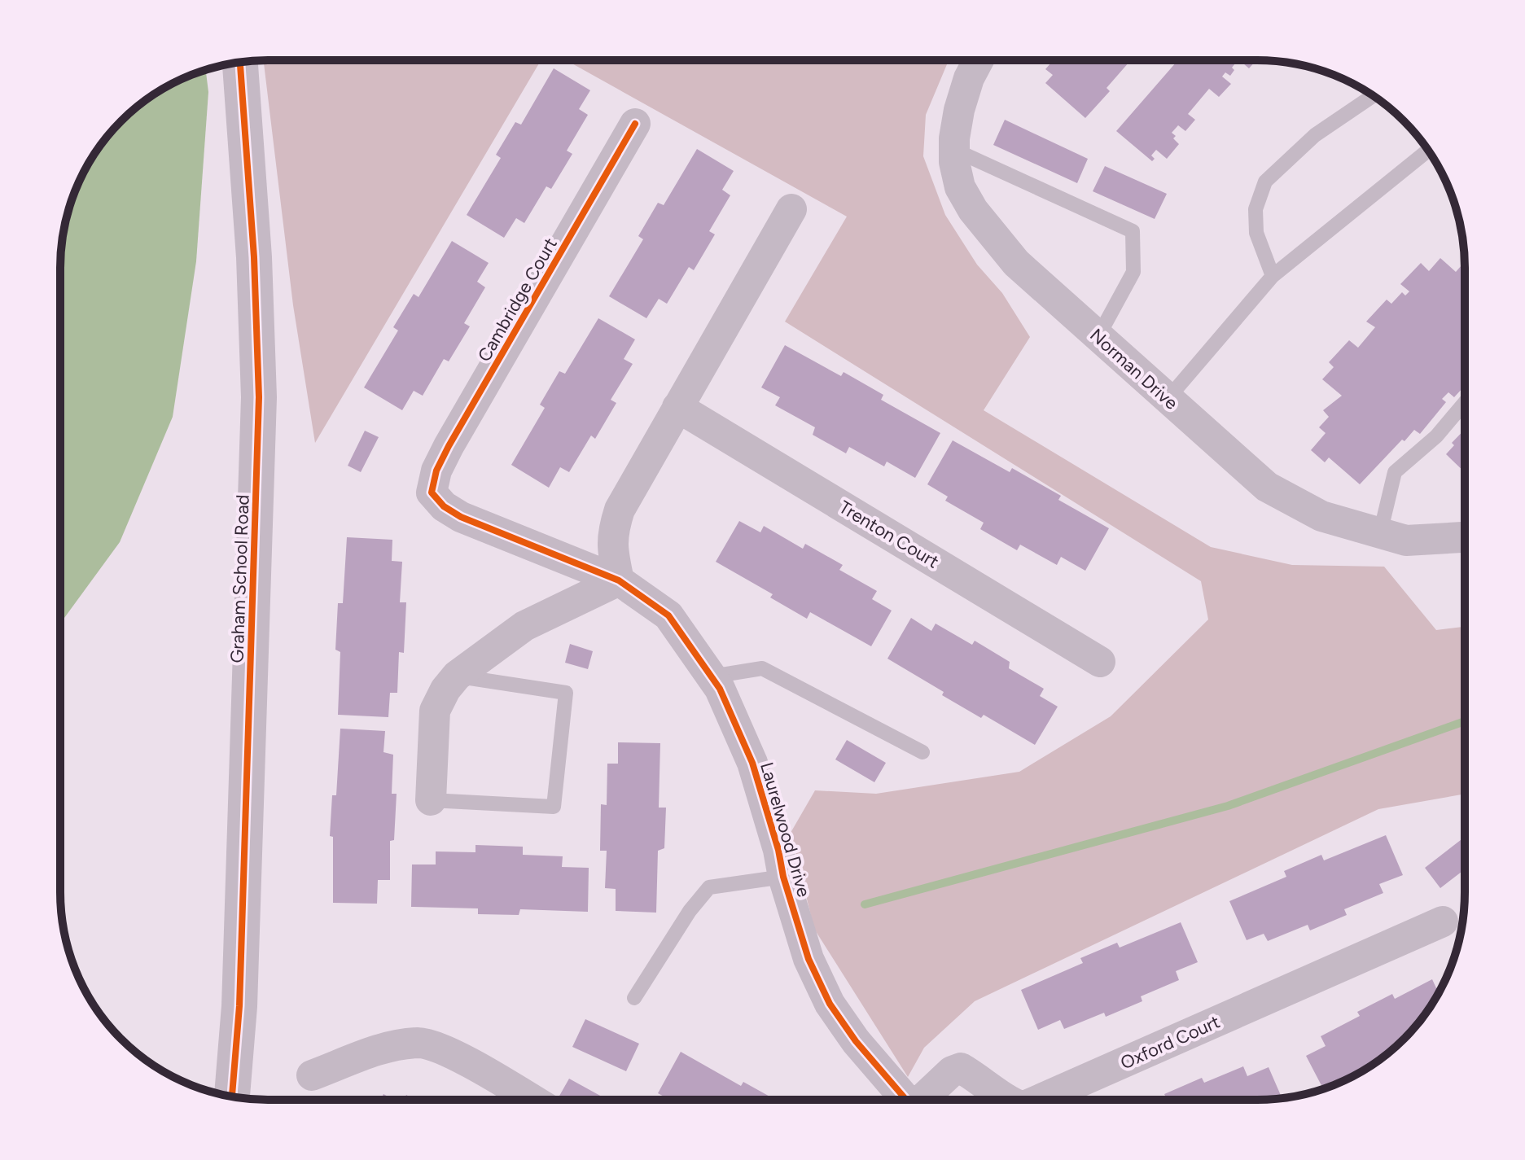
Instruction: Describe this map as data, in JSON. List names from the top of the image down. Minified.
{"streets":{"street":["Cambridge Court","Norman Drive","Trenton Court","Graham School Road","Laurelwood Drive","Oxford Court"]},"crossings":[["Cambridge Court","Laurelwood Drive"]]}
